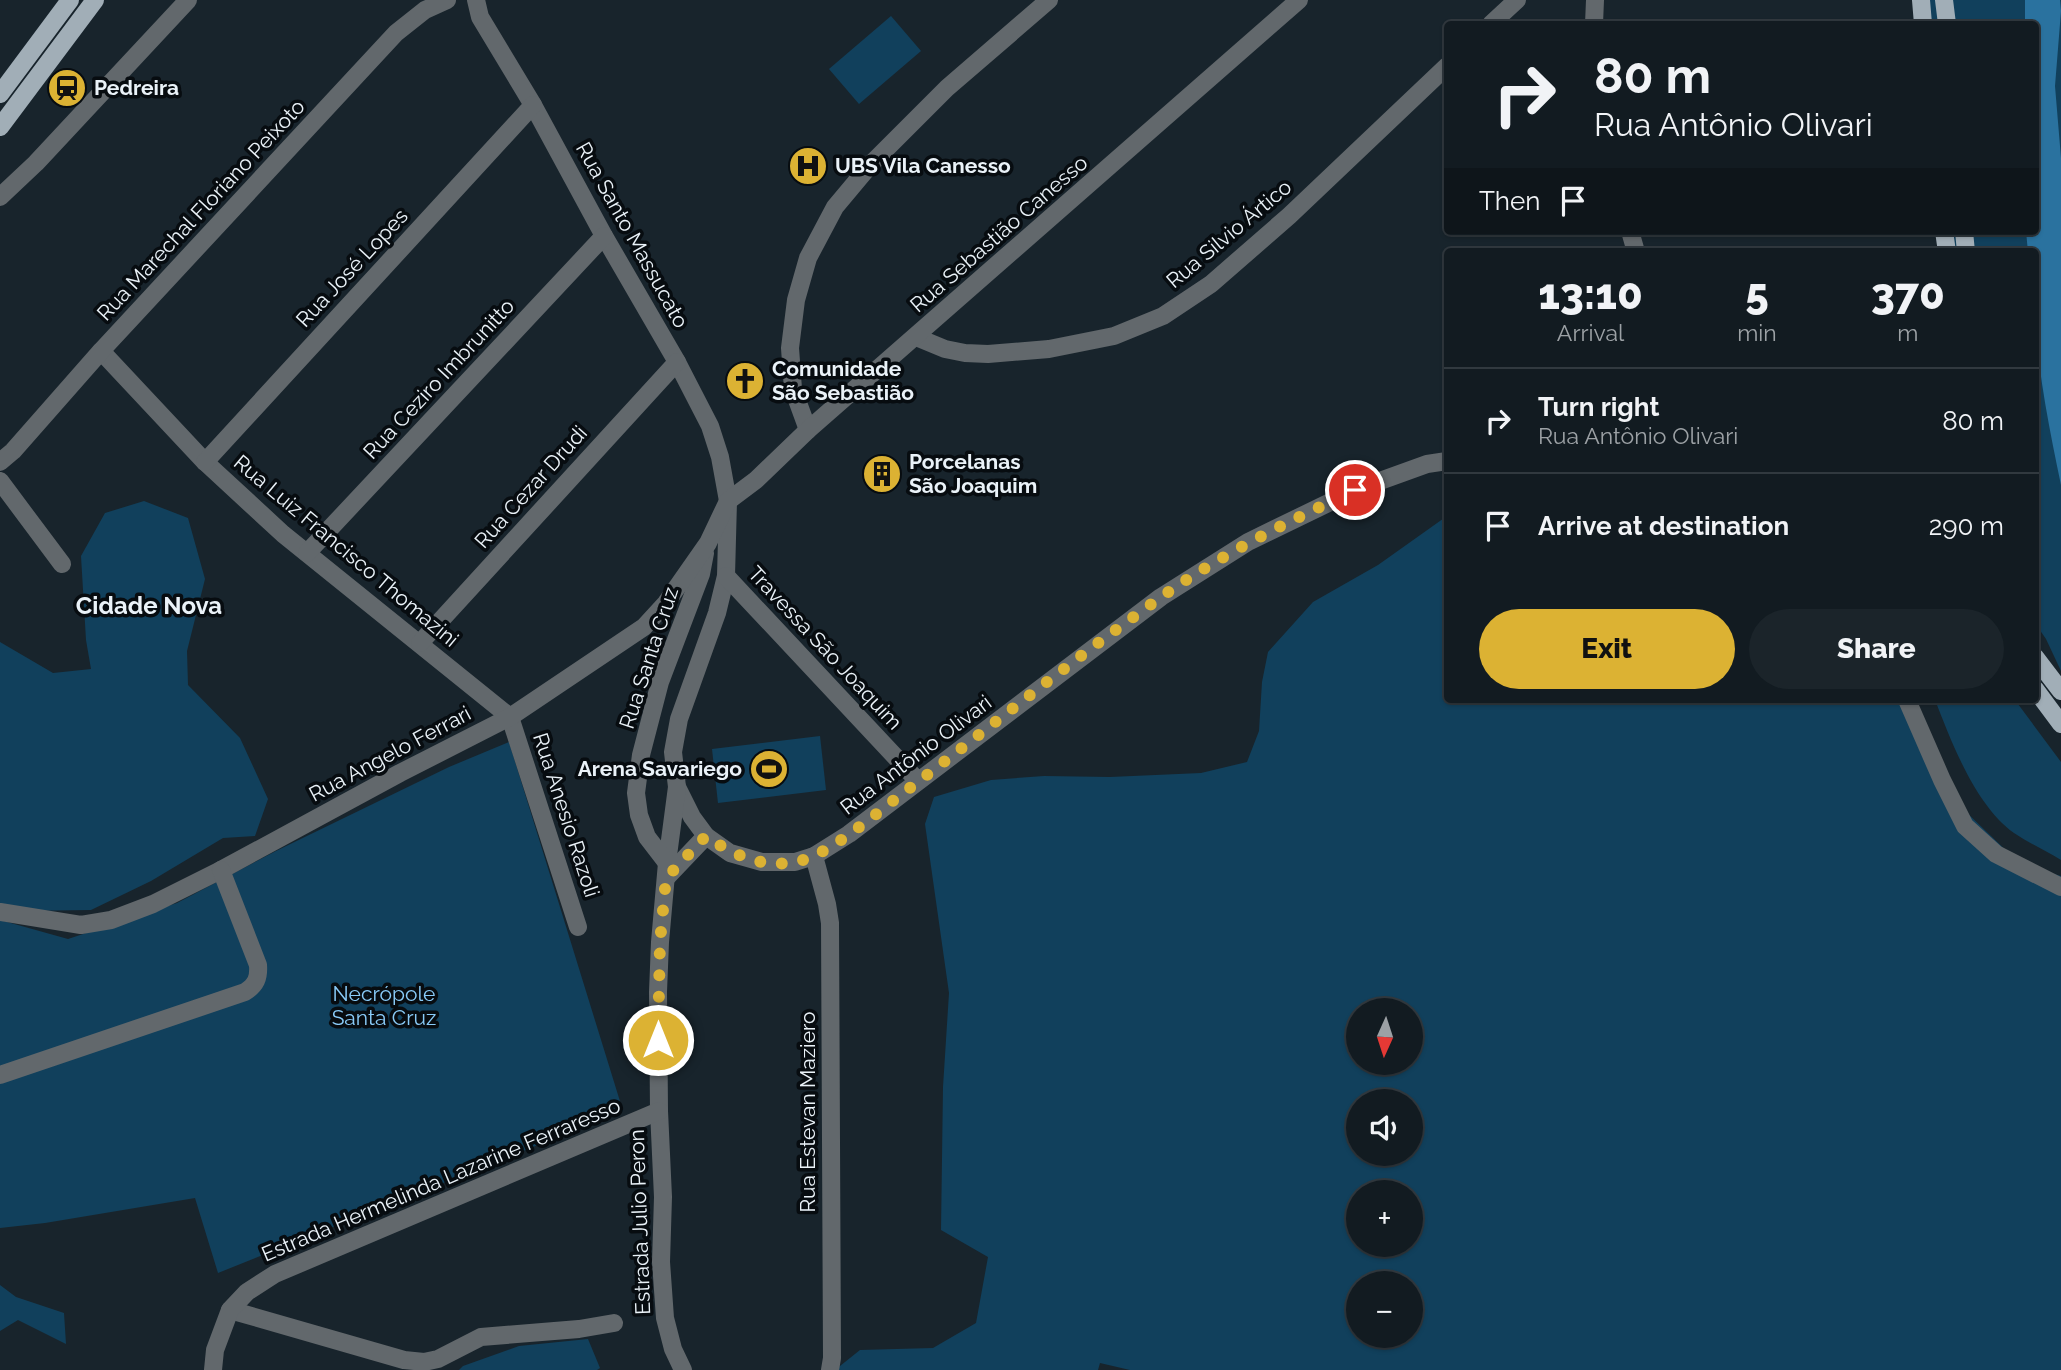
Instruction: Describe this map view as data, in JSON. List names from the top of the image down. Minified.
{"streets":{"street":["Rua Marechal Floriano Peixoto","Rua Sebastião Canesso","Rua Silvio Ártico","Rua Santo Massucato","Rua José Lopes","Rua Ceziro Imbrunitto","Rua Cezar Drudi","Rua Luiz Francisco Thomazini","Travessa São Joaquim","Rua Santa Cruz","Rua Angelo Ferrari","Rua Antônio Olivari","Rua Anesio Razoli","Rua Estevan Maziero","Estrada Hermelinda Lazarine Ferraresso","Estrada Julio Peron"]},"crossings":[["Rua Marechal Floriano Peixoto","Rua Luiz Francisco Thomazini"],["Rua Sebastião Canesso","Rua Silvio Ártico"],["Rua Sebastião Canesso","Rua Santo Massucato"],["Rua Sebastião Canesso","Rua Angelo Ferrari"],["Rua Sebastião Canesso","Rua Antônio Olivari"],["Rua Santo Massucato","Rua José Lopes"],["Rua Santo Massucato","Rua Ceziro Imbrunitto"],["Rua Santo Massucato","Rua Cezar Drudi"],["Rua Santo Massucato","Rua Angelo Ferrari"],["Rua Santo Massucato","Rua Antônio Olivari"],["Rua José Lopes","Rua Luiz Francisco Thomazini"],["Rua Ceziro Imbrunitto","Rua Luiz Francisco Thomazini"],["Rua Cezar Drudi","Rua Luiz Francisco Thomazini"],["Rua Luiz Francisco Thomazini","Rua Angelo Ferrari"],["Rua Luiz Francisco Thomazini","Rua Anesio Razoli"],["Travessa São Joaquim","Rua Antônio Olivari"],["Rua Santa Cruz","Rua Angelo Ferrari"],["Rua Santa Cruz","Estrada Julio Peron"],["Rua Angelo Ferrari","Rua Antônio Olivari"],["Rua Angelo Ferrari","Rua Anesio Razoli"],["Rua Antônio Olivari","Rua Estevan Maziero"],["Rua Antônio Olivari","Estrada Julio Peron"],["Estrada Hermelinda Lazarine Ferraresso","Estrada Julio Peron"]],"districts":["Cidade Nova"],"parks":["Necrópole Santa Cruz"],"places":{"station":["Pedreira"],"hospital":["UBS Vila Canesso"],"church":["Comunidade São Sebastião"],"building":["Porcelanas São Joaquim"],"sports":["Arena Savariego"]},"north":"bottom","page":{"turn":["80 m","Rua Antônio Olivari"],"then":"Then","eta":["13:10","Arrival","5","min","370","m"],"list":[{"name":"Turn right","note":"Rua Antônio Olivari","value":"80 m"},{"name":"Arrive at destination","value":"290 m"}],"buttons":["Exit","Share"],"map_buttons":["+","−"]}}
